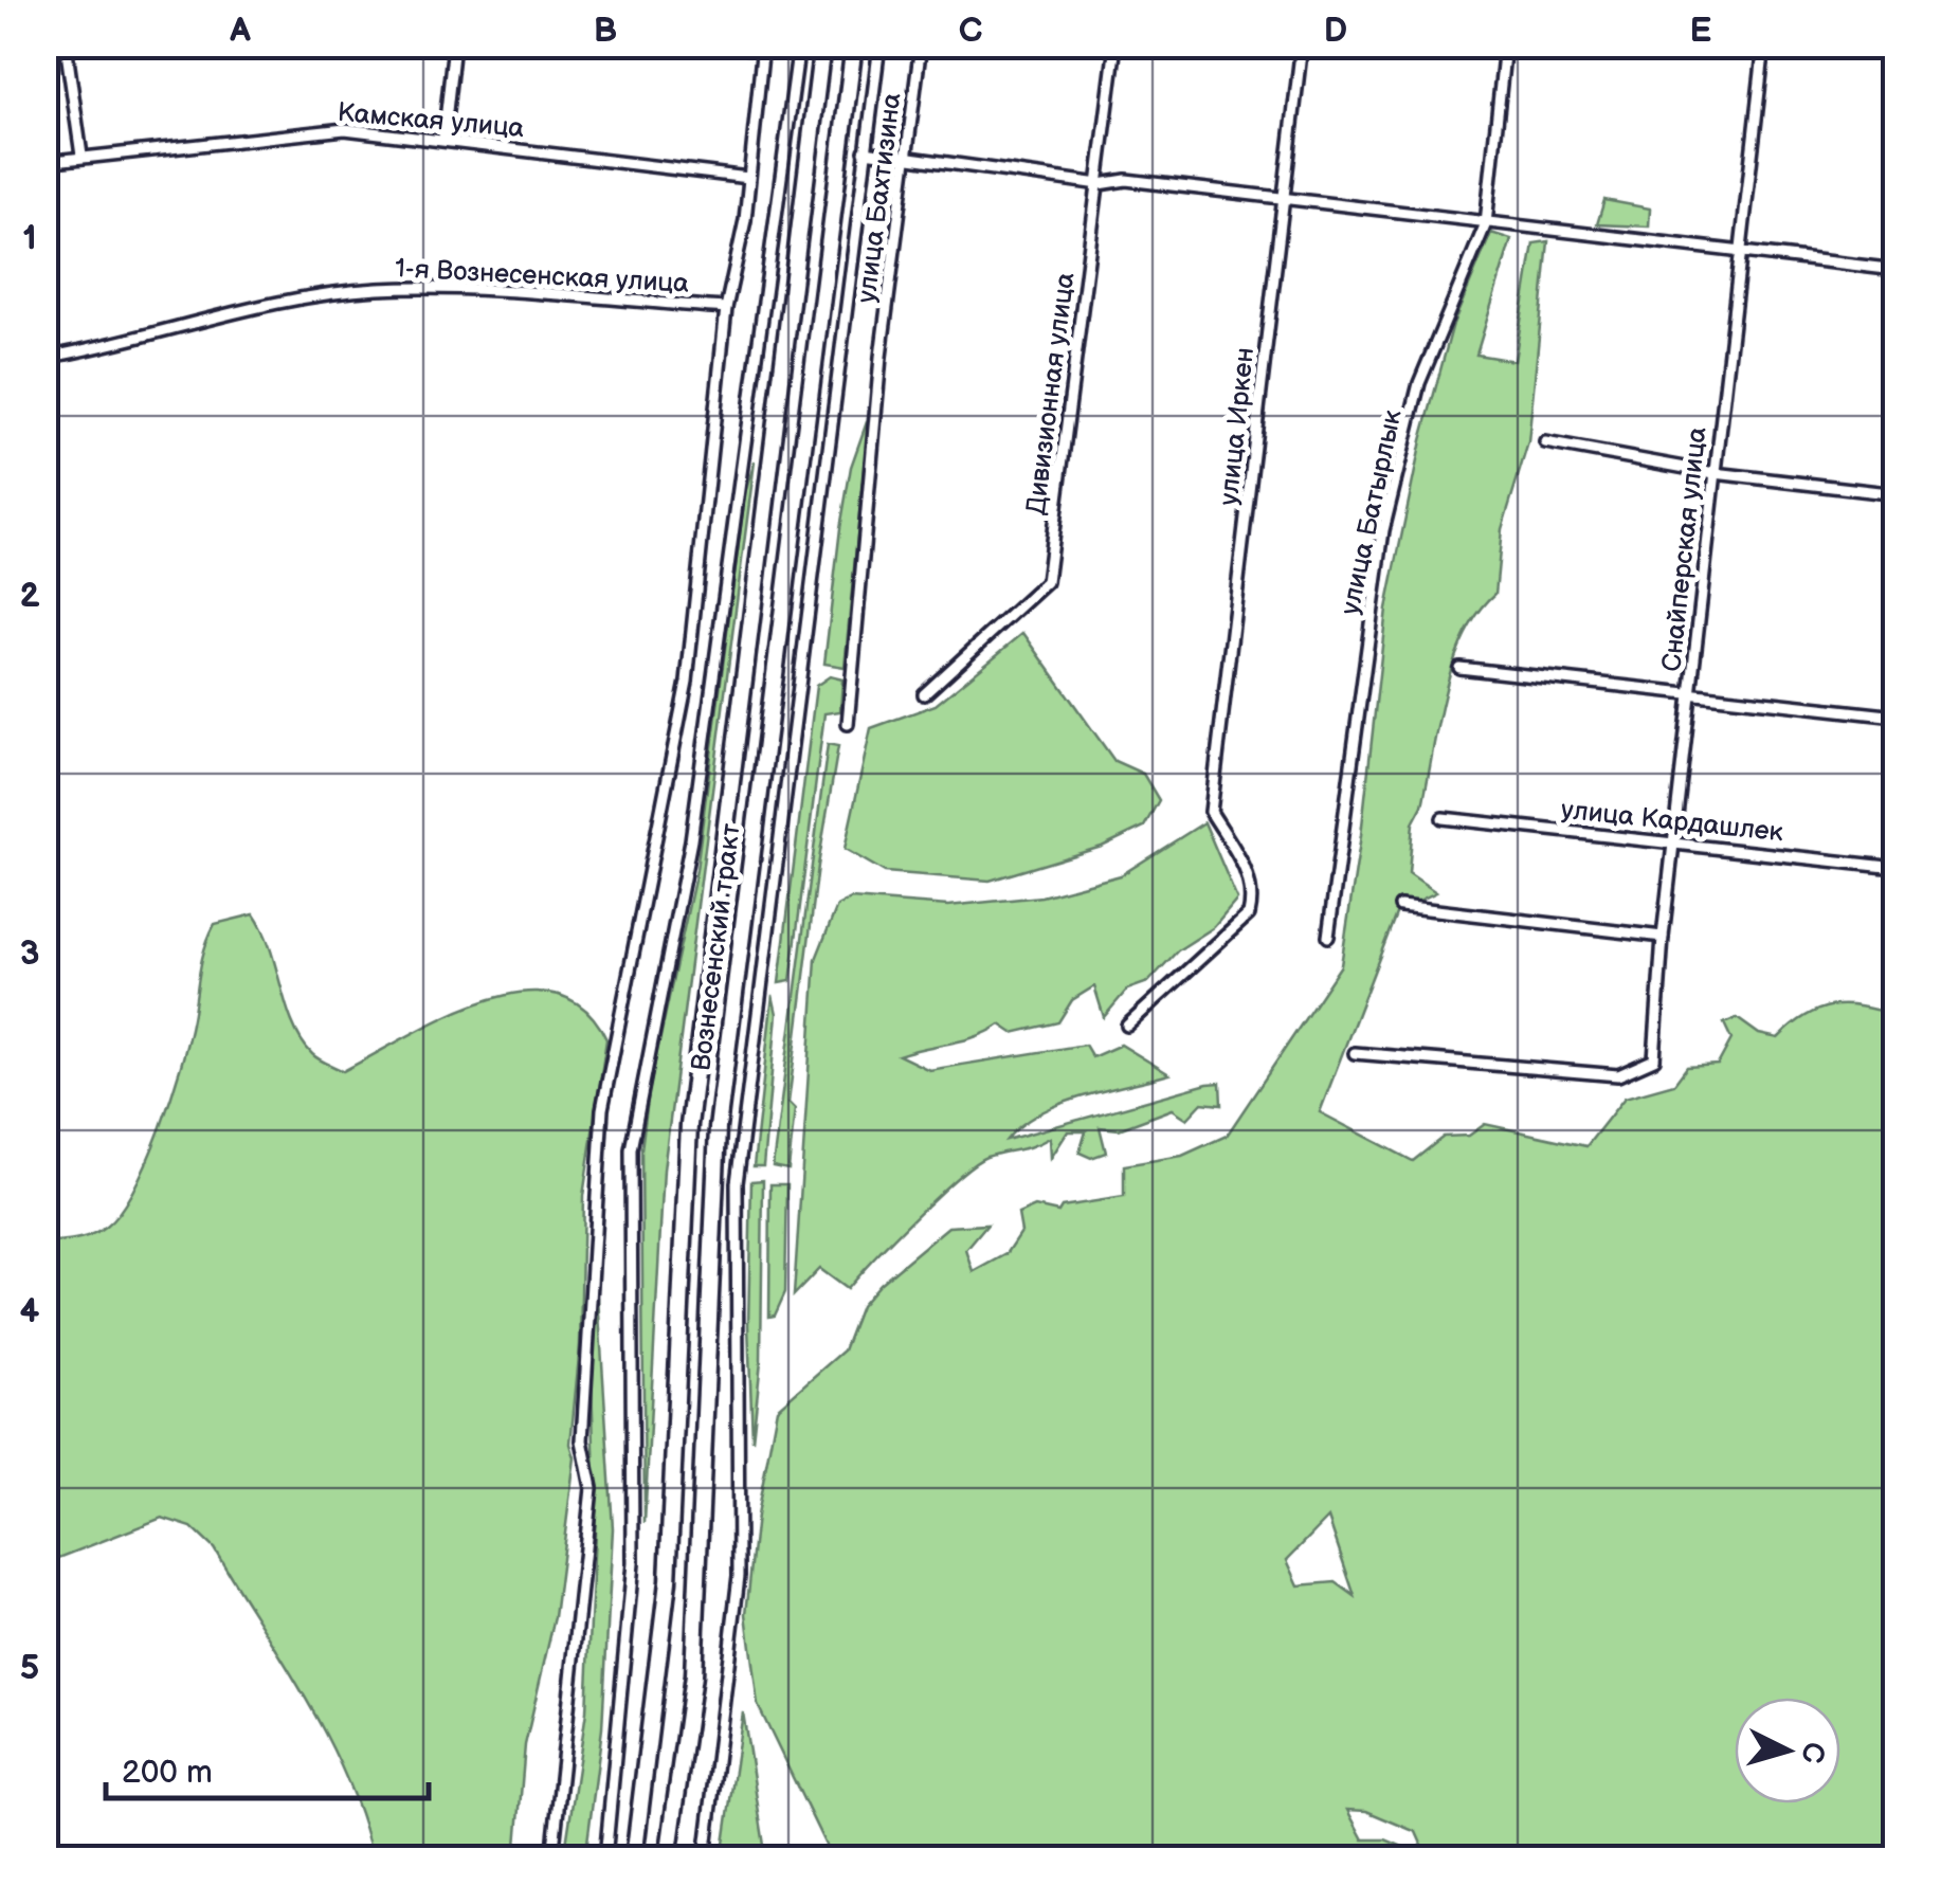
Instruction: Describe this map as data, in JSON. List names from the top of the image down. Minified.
{"streets":{"main road":["Вознесенский тракт"],"street":["Камская улица","улица Бахтизина","1-я Вознесенская улица","Дивизионная улица","улица Иркен","улица Батырлык","Снайперская улица","улица Кардашлек"]},"crossings":[["Снайперская улица","улица Кардашлек"]],"scale_bar":"200 m","north":"right","grid":{"columns":["A","B","C","D","E"],"rows":["1","2","3","4","5"]}}
